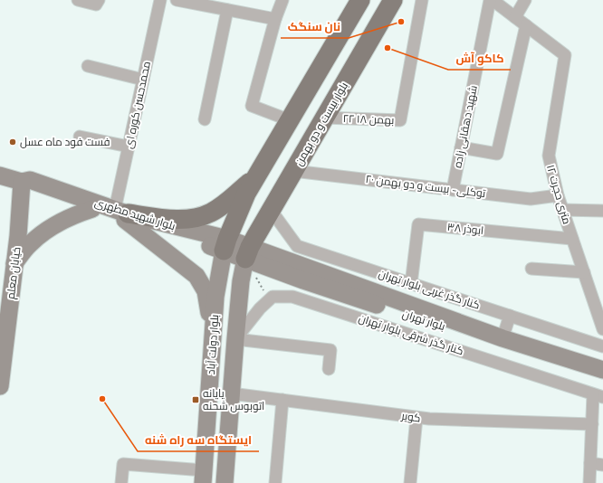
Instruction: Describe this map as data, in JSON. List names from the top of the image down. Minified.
{"streets":{"main road":["بلوار بیست و دو بهمن","بلوار شهید مطهری","خیابان معلم","بلوار تهران","بلوار دولت آباد"],"street":["محمدحسن کوره ای","۲۲ بهمن ۱۸","شهید دهقانی زاده","توکلی- بیست و دو بهمن ۲۰","۱۲ متری حجرت","۳۸ ابوذر","کنار گذر غربی بلوار تهران","کنار گذر شرقی بلوار تهران","کویر"]},"crossings":[["محمدحسن کوره ای","بلوار شهید مطهری"],["۲۲ بهمن ۱۸","بلوار بیست و دو بهمن"],["بلوار بیست و دو بهمن","توکلی- بیست و دو بهمن ۲۰"],["بلوار بیست و دو بهمن","بلوار شهید مطهری"],["بلوار بیست و دو بهمن","کنار گذر غربی بلوار تهران"],["بلوار بیست و دو بهمن","بلوار تهران"],["بلوار بیست و دو بهمن","بلوار دولت آباد"],["شهید دهقانی زاده","توکلی- بیست و دو بهمن ۲۰"],["توکلی- بیست و دو بهمن ۲۰","۱۲ متری حجرت"],["۱۲ متری حجرت","۳۸ ابوذر"],["بلوار شهید مطهری","خیابان معلم"],["بلوار شهید مطهری","بلوار تهران"],["بلوار شهید مطهری","بلوار دولت آباد"],["۳۸ ابوذر","کنار گذر غربی بلوار تهران"],["بلوار تهران","بلوار دولت آباد"],["کنار گذر شرقی بلوار تهران","بلوار دولت آباد"],["بلوار دولت آباد","کویر"]],"places":{"other":["نان سنگک","کاکو آش","فست فود ماه عسل","ایستگاه سه راه شنه"],"transit":["پایانه اتوبوس شحنه"]}}
